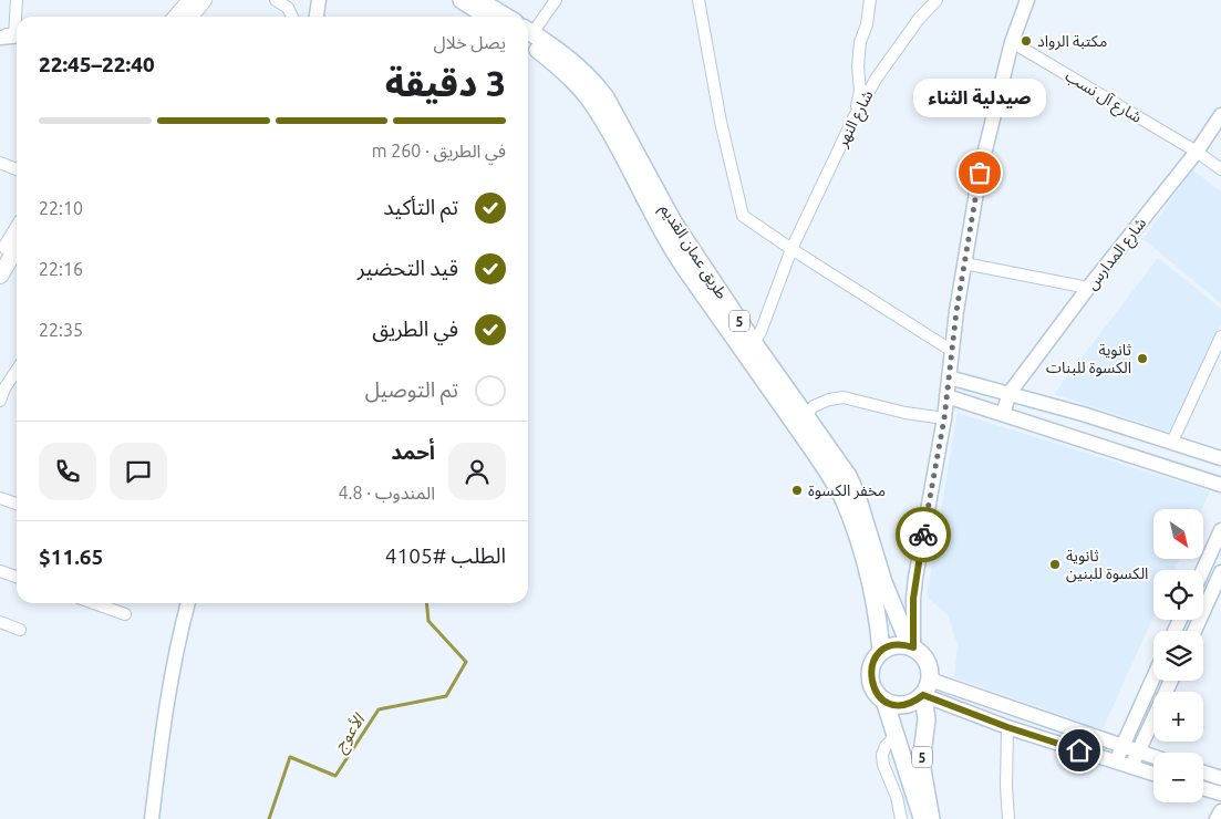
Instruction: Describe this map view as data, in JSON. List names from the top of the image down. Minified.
{"streets":{"main road":["طريق عمان القديم","5"],"street":["شارع آل نسب","شارع النهر","شارع المدارس"]},"crossings":[["شارع آل نسب","شارع المدارس"],["شارع النهر","طريق عمان القديم"],["طريق عمان القديم","5"]],"water":["الأعوج"],"places":["مكتبة الرواد","صيدلية الثناء","ثانوية الكسوة للبنات","مخفر الكسوة","ثانوية الكسوة للبنين"],"north":"bottom right","page":{"heading":["3 دقيقة","يصل خلال","22:40–22:45"],"panel":["أحمد","المندوب · 4.8","الطلب #4105","$11.65"],"bubble":"صيدلية الثناء","bar":"في الطريق · 260 m","list":[["تم التأكيد","22:10"],["قيد التحضير","22:16"],["في الطريق","22:35"],"تم التوصيل"],"map_buttons":["+","−"]}}
